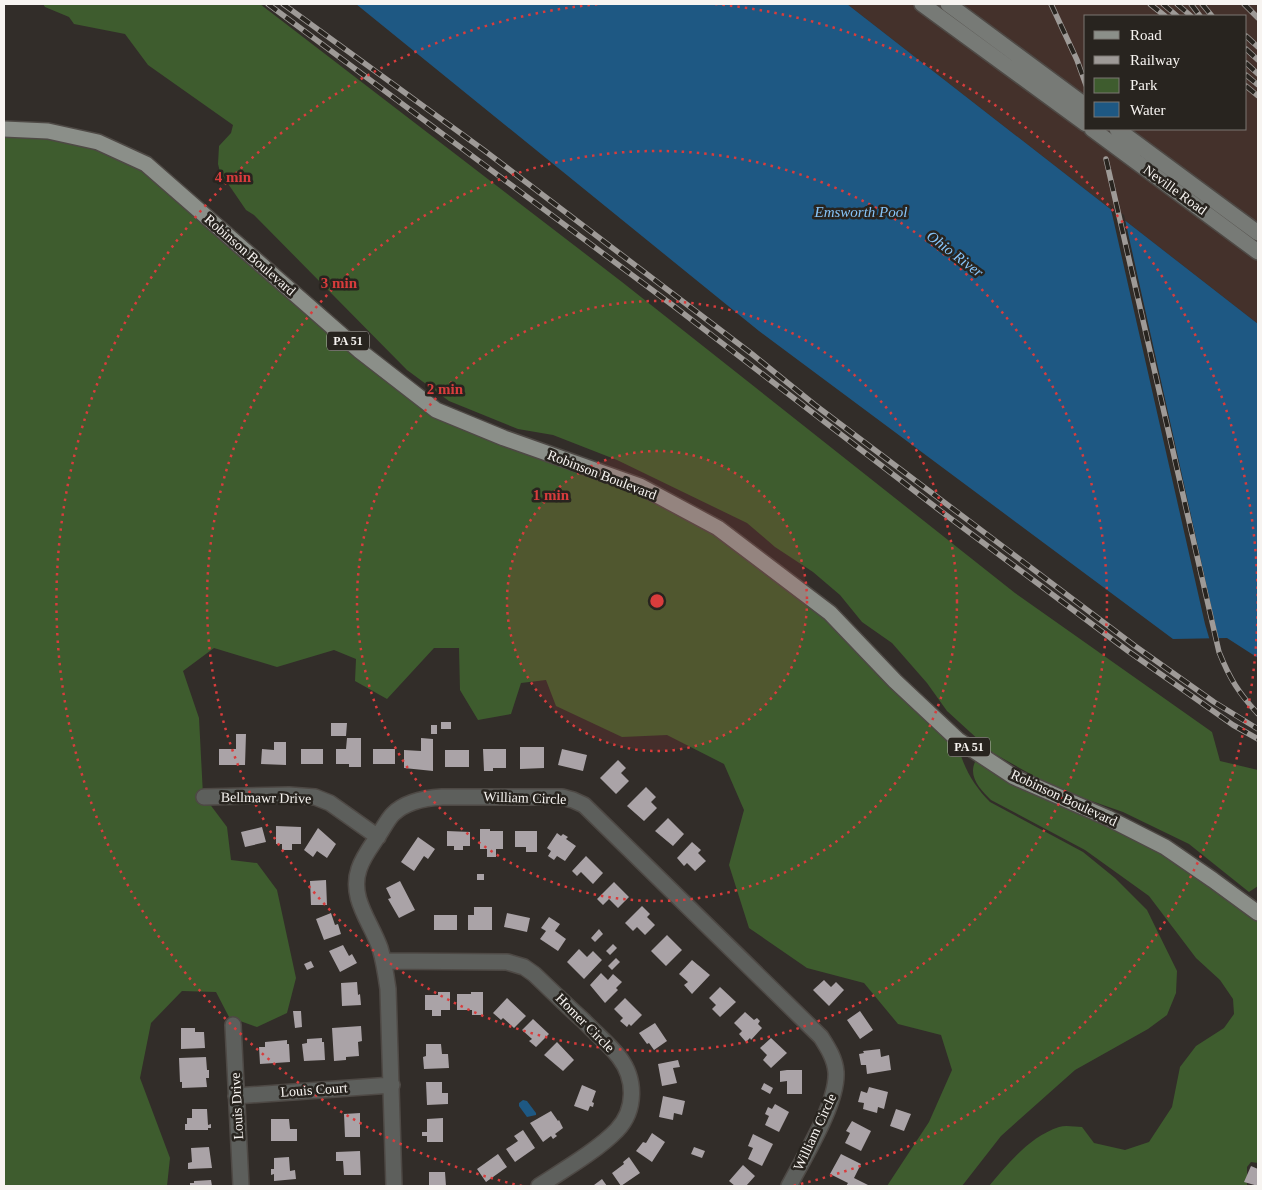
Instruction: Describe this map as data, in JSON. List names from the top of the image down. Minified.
{"streets":{"main road":["Neville Road","Robinson Boulevard","PA 51"],"street":["Bellmawr Drive","William Circle","Homer Circle","Louis Court","Louis Drive"]},"crossings":[["Bellmawr Drive","William Circle"],["William Circle","Homer Circle"],["William Circle","Louis Court"],["Louis Court","Louis Drive"]],"water":["Emsworth Pool","Ohio River"],"legend":["Road","Railway","Park","Water"],"rings":["4 min","3 min","2 min","1 min"]}
